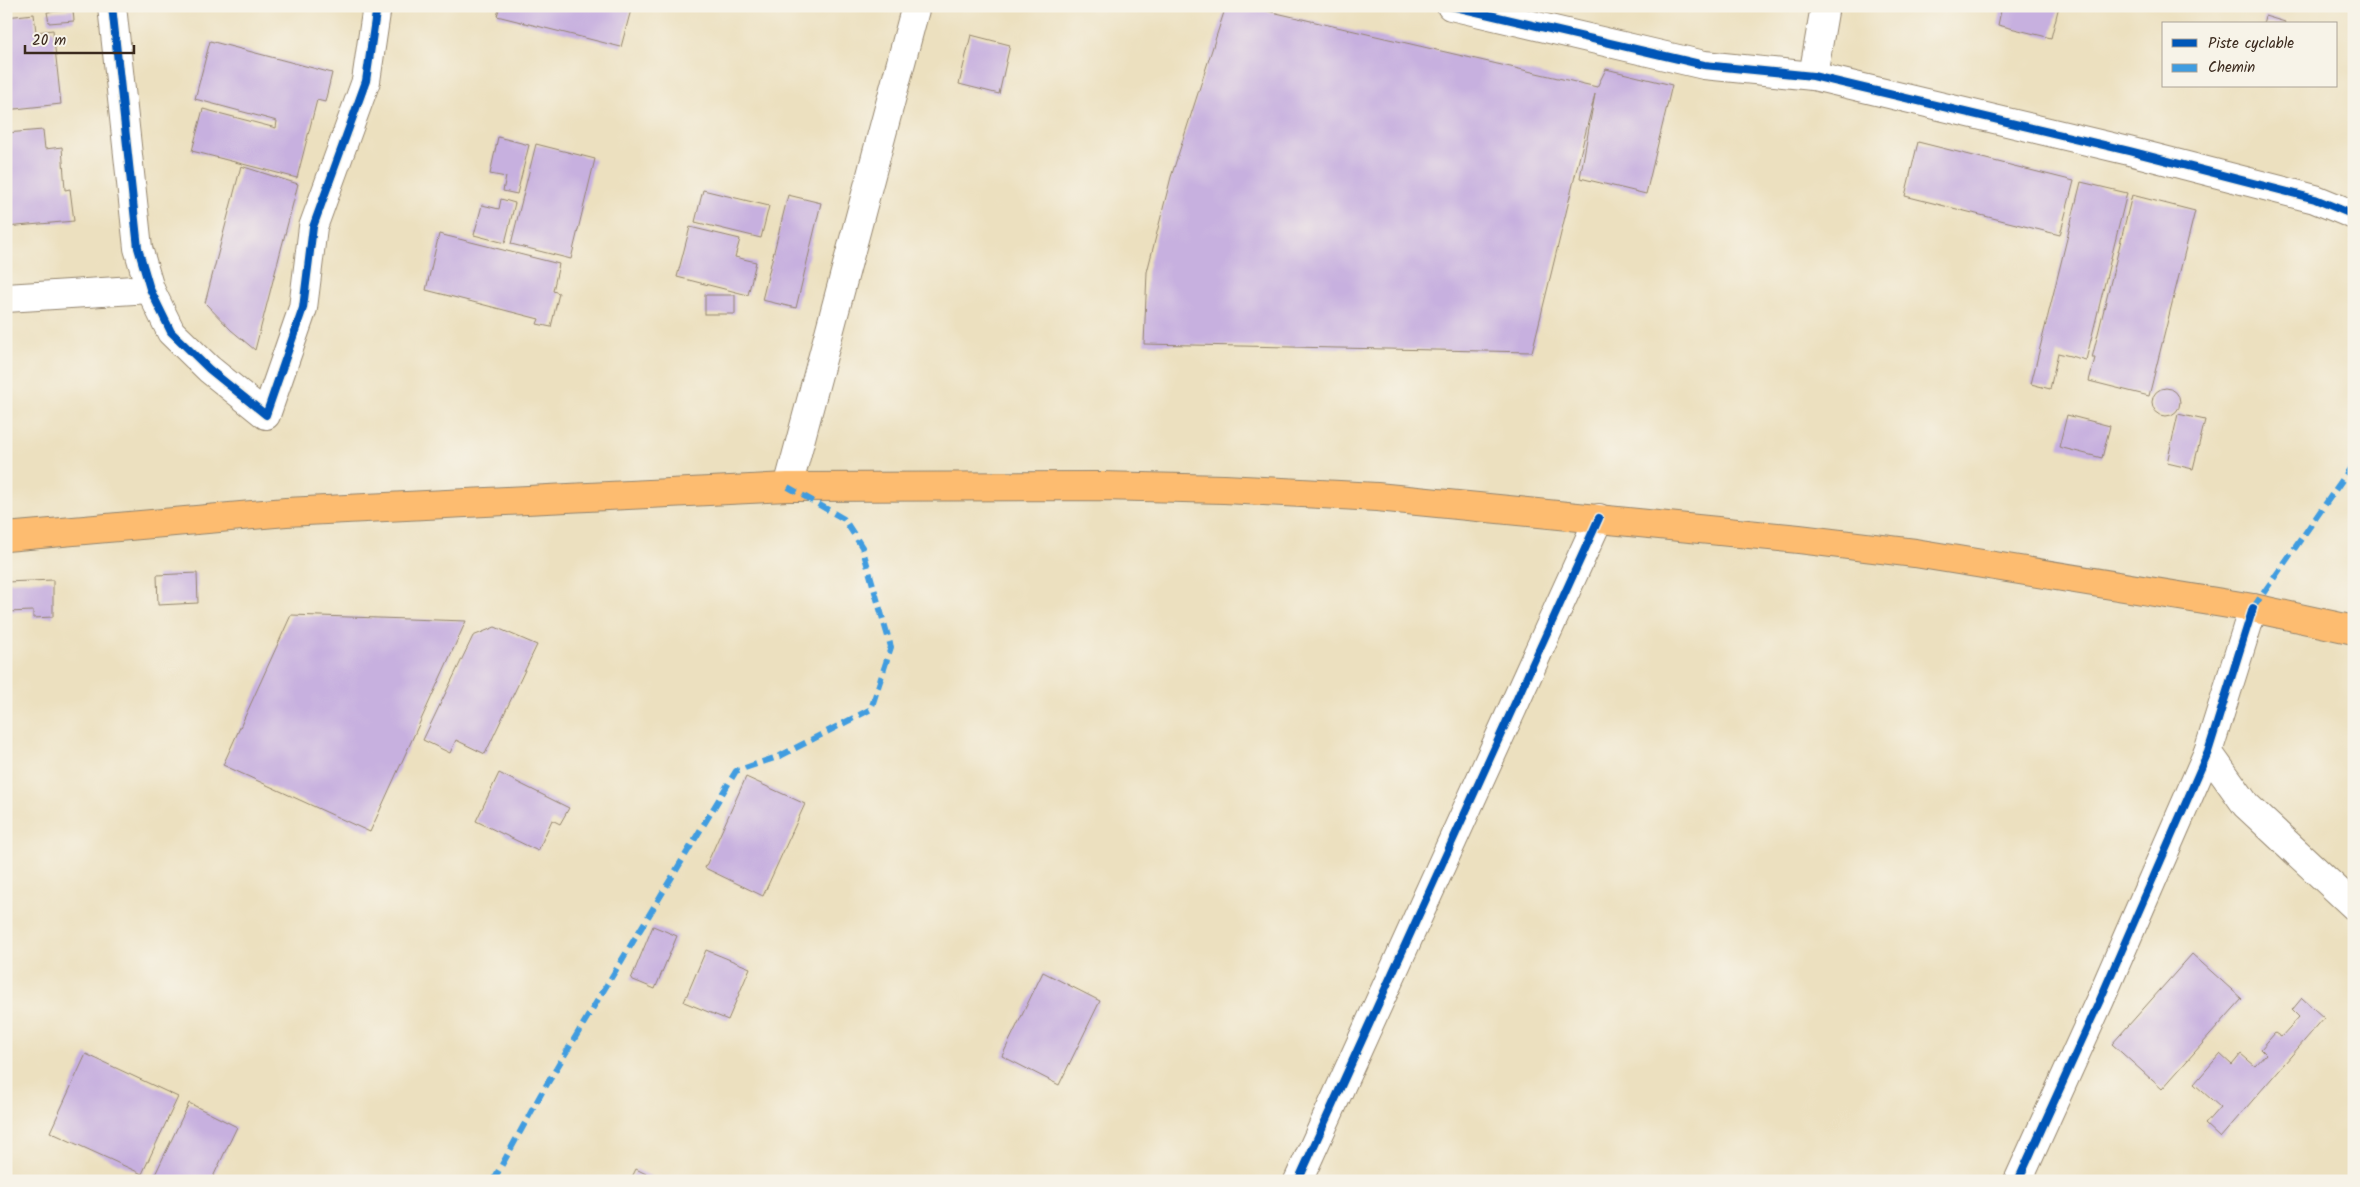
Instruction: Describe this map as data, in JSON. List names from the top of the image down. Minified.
{"legend":["Piste cyclable","Chemin"],"scale_bar":"20 m"}
